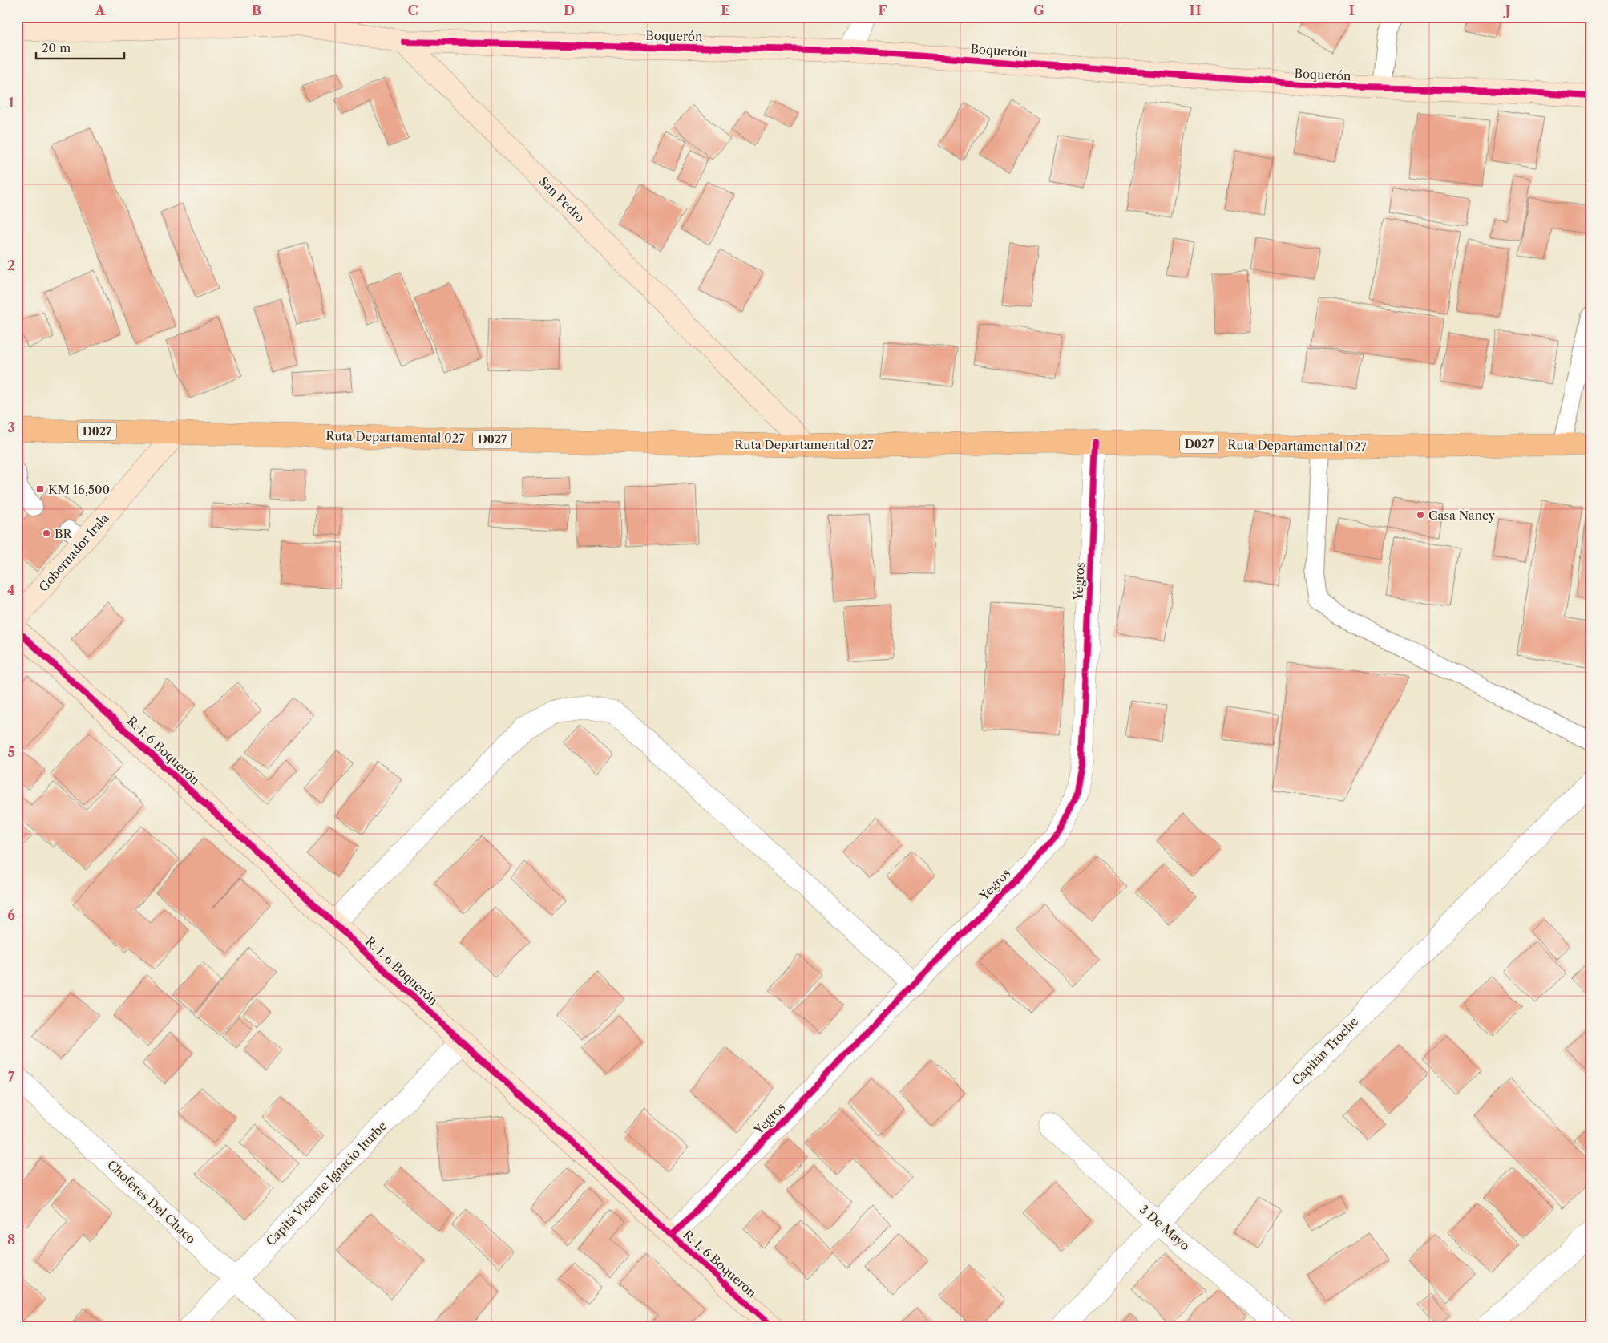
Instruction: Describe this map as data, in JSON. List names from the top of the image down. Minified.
{"streets":{"main road":["D027","Ruta Departamental 027"],"street":["Boquerón","San Pedro","Gobernador Irala","Yegros","R. I. 6 Boquerón","Capitán Troche","Capitá Vicente Ignacio Iturbe","Choferes Del Chaco","3 De Mayo"]},"crossings":[["Boquerón","San Pedro"],["San Pedro","Ruta Departamental 027"],["Ruta Departamental 027","Gobernador Irala"],["Ruta Departamental 027","Yegros"],["Yegros","R. I. 6 Boquerón"],["R. I. 6 Boquerón","Capitá Vicente Ignacio Iturbe"],["Capitán Troche","3 De Mayo"],["Capitá Vicente Ignacio Iturbe","Choferes Del Chaco"]],"places":{"transit":["KM 16,500"],"other":["Casa Nancy","BR"]},"scale_bar":"20 m","grid":{"columns":["A","B","C","D","E","F","G","H","I","J"],"rows":["1","2","3","4","5","6","7","8"]}}
